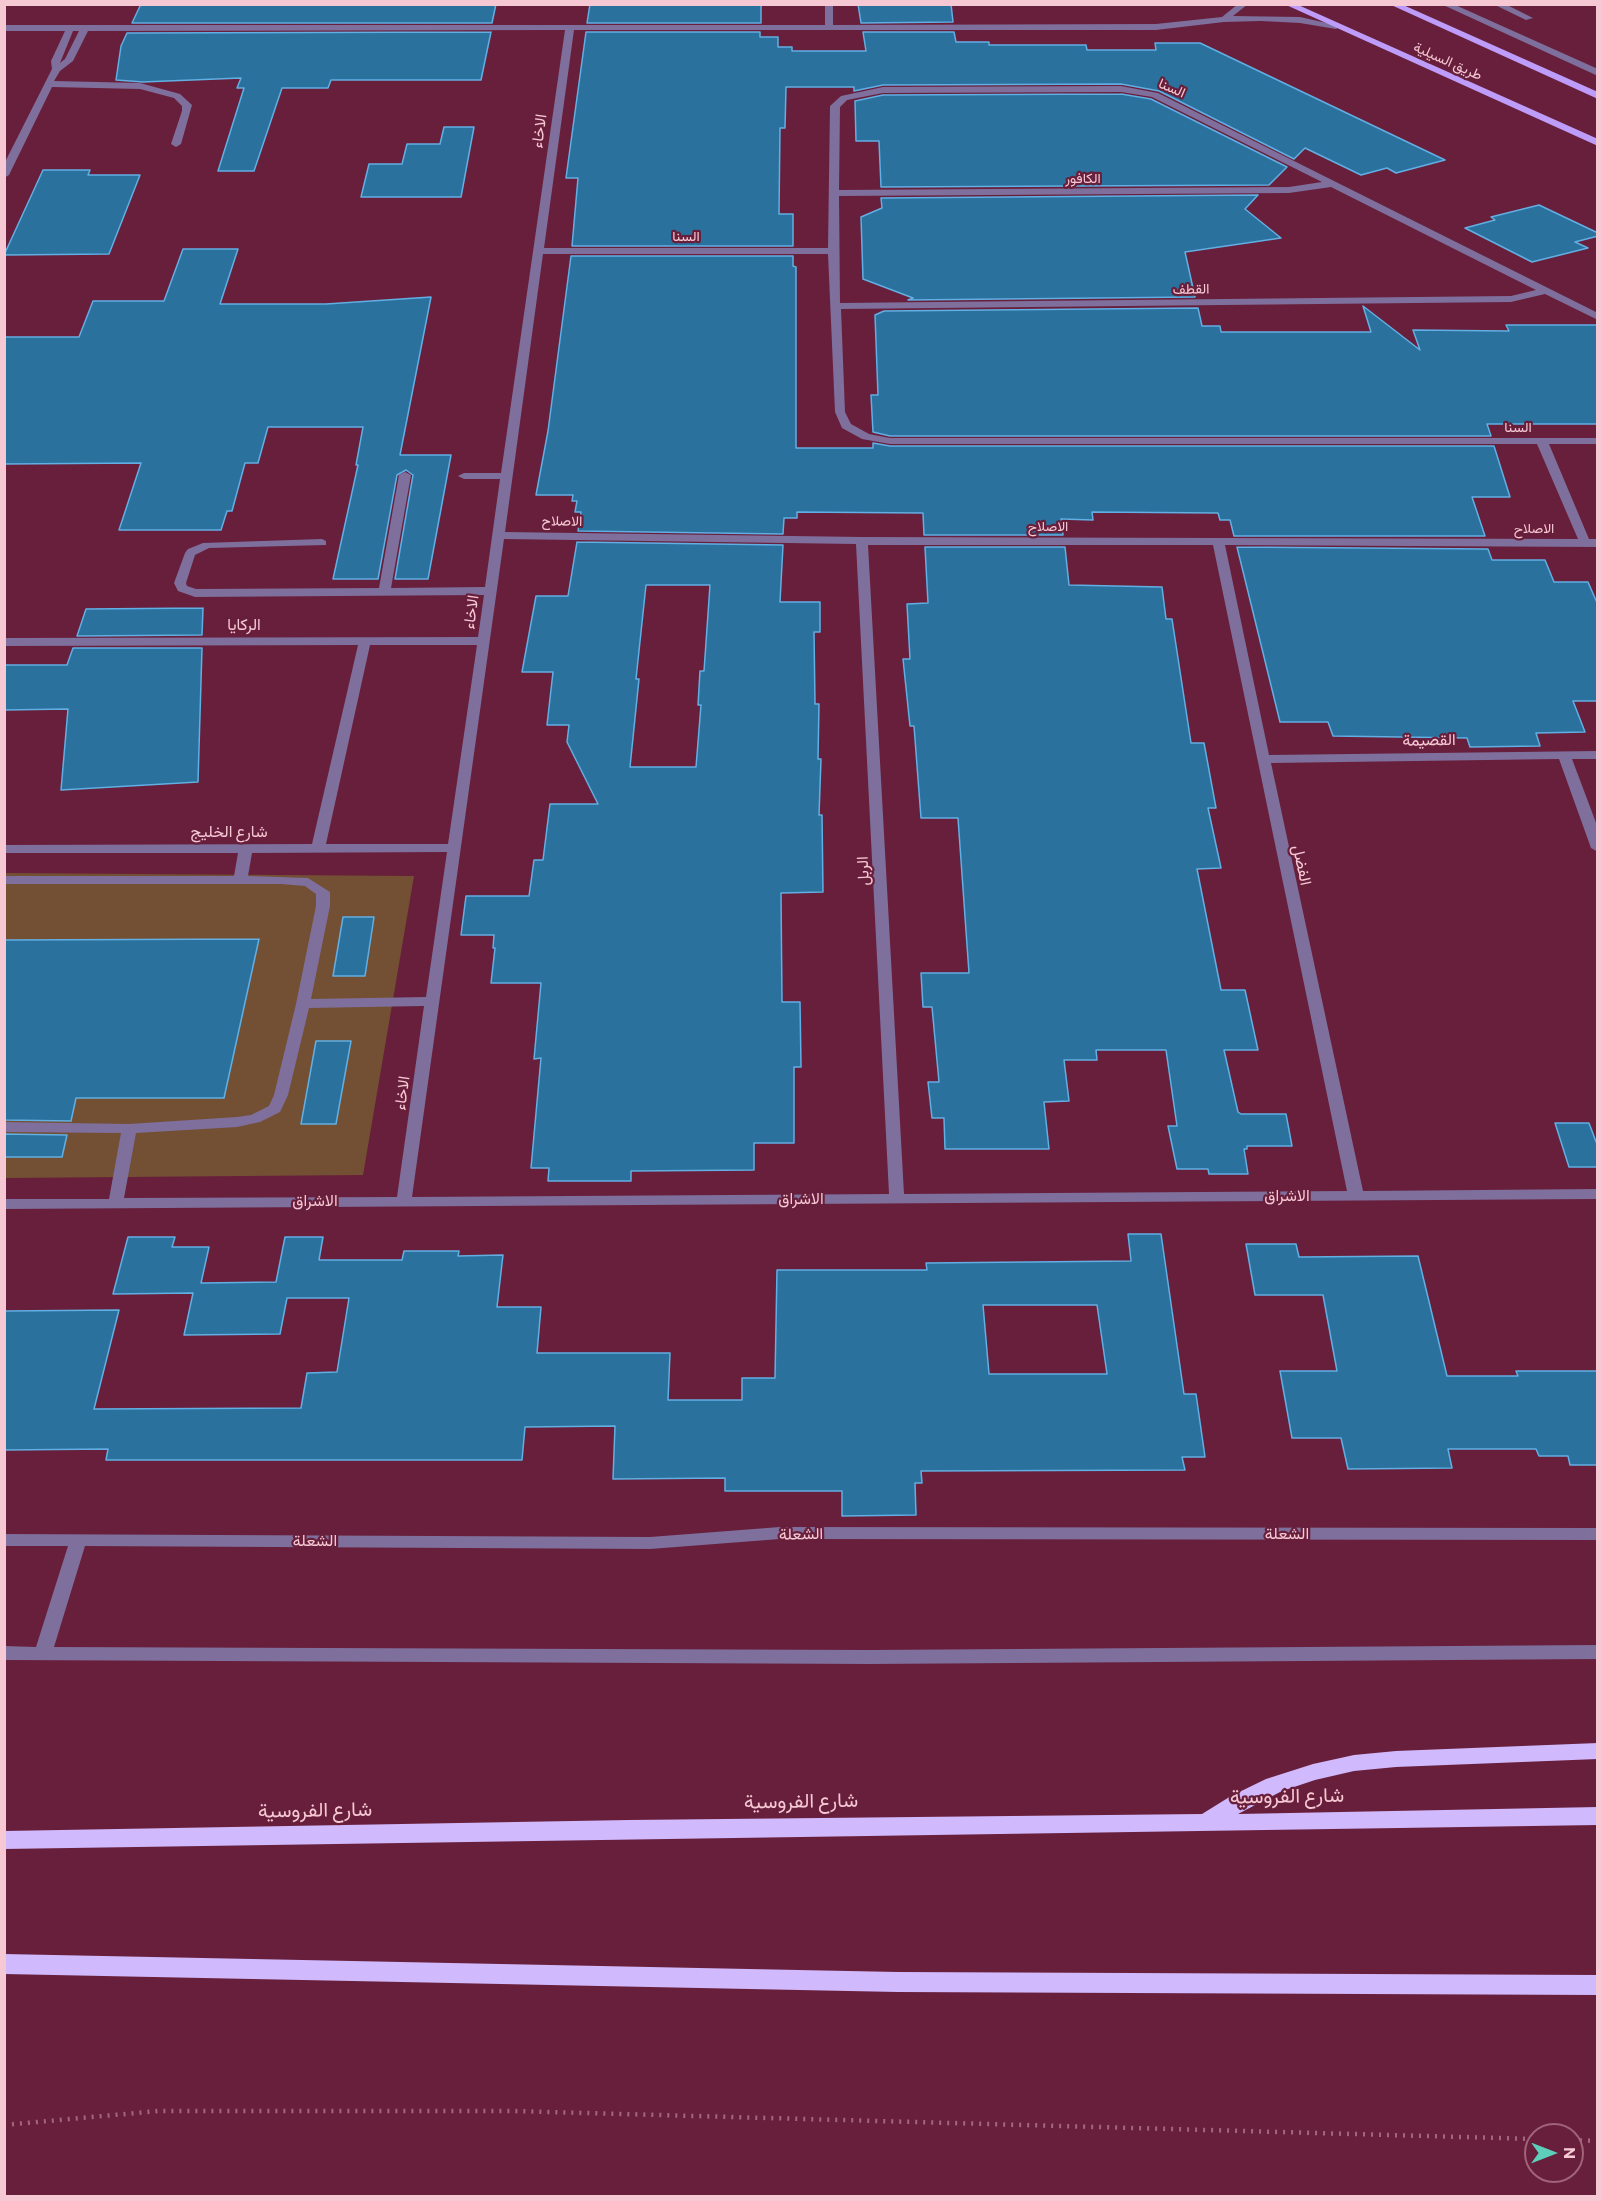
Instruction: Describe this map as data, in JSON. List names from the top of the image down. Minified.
{"streets":{"highway":["شارع الفروسية"],"main road":["طريق السيلية"],"street":["السنا","الاخاء","الكافور","القطف","الاصلاح","الركايا","القصيمة","شارع الخليج","الفضل","الربل","الاشراق","الشعلة"]},"crossings":[["السنا","الاخاء"],["السنا","الكافور"],["السنا","القطف"],["السنا","الاصلاح"],["الاخاء","الاصلاح"],["الاخاء","الركايا"],["الاخاء","شارع الخليج"],["الاخاء","الاشراق"],["الاصلاح","الفضل"],["الاصلاح","الربل"],["القصيمة","الفضل"],["الفضل","الاشراق"],["الربل","الاشراق"]],"north":"right"}
